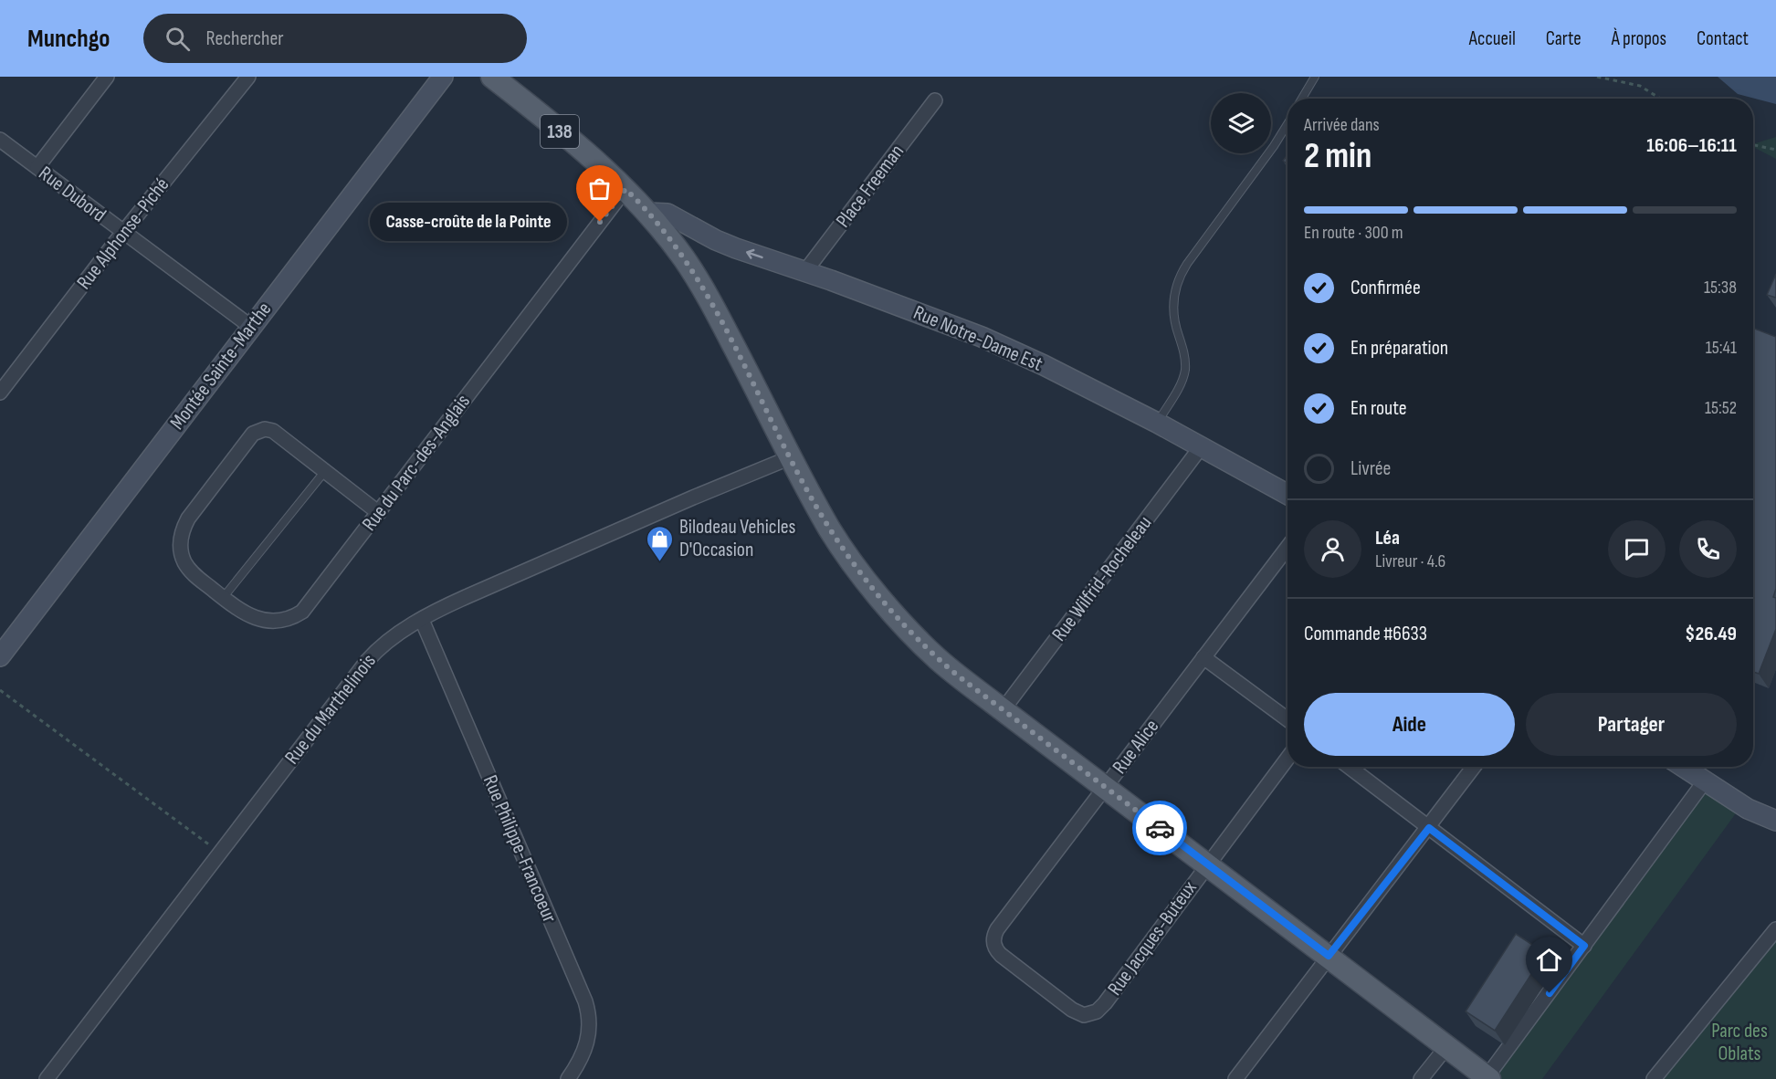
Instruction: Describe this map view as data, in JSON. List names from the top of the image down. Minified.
{"streets":{"main road":["138"],"street":["Place Freeman","Rue Dubord","Rue Alphonse-Piché","Rue Notre-Dame Est","Montée Sainte-Marthe","Rue du Parc-des-Anglais","Rue Wilfrid-Rocheleau","Rue du Marthelinois","Rue Alice","Rue Philippe-Francoeur","Rue Jacques-Buteux"]},"crossings":[["138","Rue Notre-Dame Est"],["138","Rue du Parc-des-Anglais"],["138","Rue Wilfrid-Rocheleau"],["138","Rue du Marthelinois"],["138","Rue Alice"],["138","Rue Jacques-Buteux"],["Place Freeman","Rue Notre-Dame Est"],["Rue Dubord","Rue Alphonse-Piché"],["Rue Dubord","Montée Sainte-Marthe"],["Rue Notre-Dame Est","Rue Wilfrid-Rocheleau"],["Rue du Marthelinois","Rue Philippe-Francoeur"],["Rue Alice","Rue Jacques-Buteux"]],"parks":["Parc des Oblats"],"places":{"other":["Casse-croûte de la Pointe"],"shop":["Bilodeau Vehicles D'Occasion"]},"page":{"header":"Munchgo","search":"Rechercher","nav":["Accueil","Carte","À propos","Contact"],"heading":["2 min","Arrivée dans","16:06–16:11"],"panel":["Léa","Livreur · 4.6","Commande #6633","$26.49"],"bar":"En route · 300 m","bubble":"Casse-croûte de la Pointe","list":[["Confirmée","15:38"],["En préparation","15:41"],["En route","15:52"],"Livrée"],"buttons":["Aide","Partager"]}}
